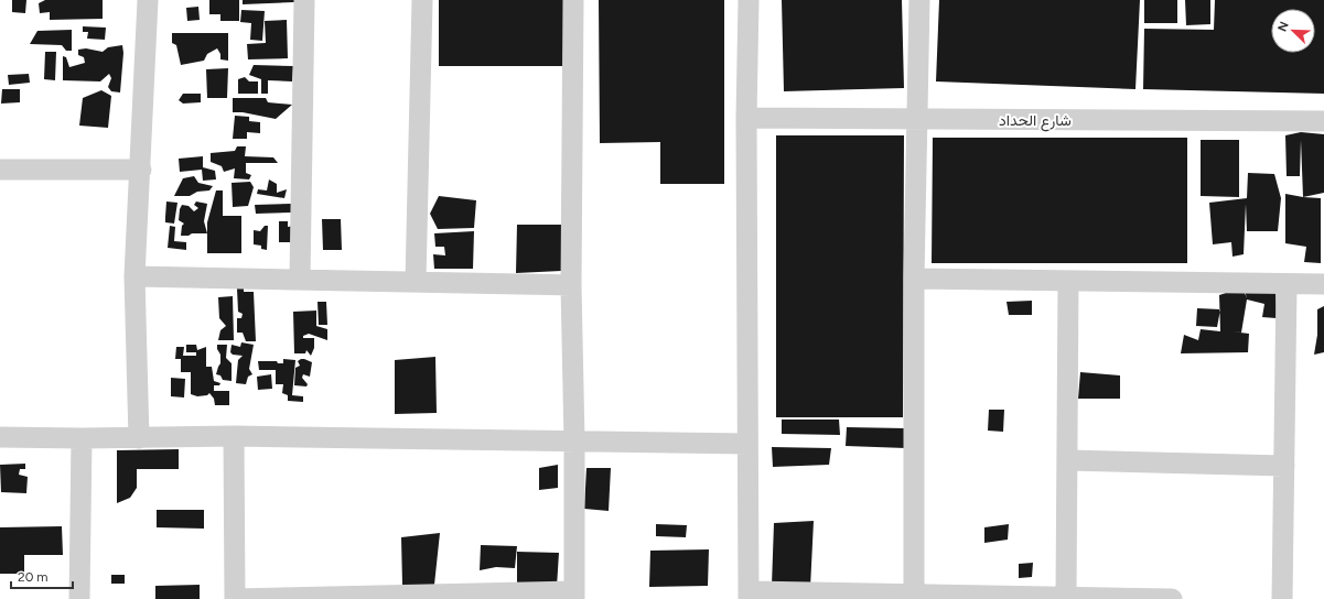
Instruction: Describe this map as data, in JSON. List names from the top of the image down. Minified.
{"streets":{"street":["شارع الحداد"]},"scale_bar":"20 m","north":"top left"}
